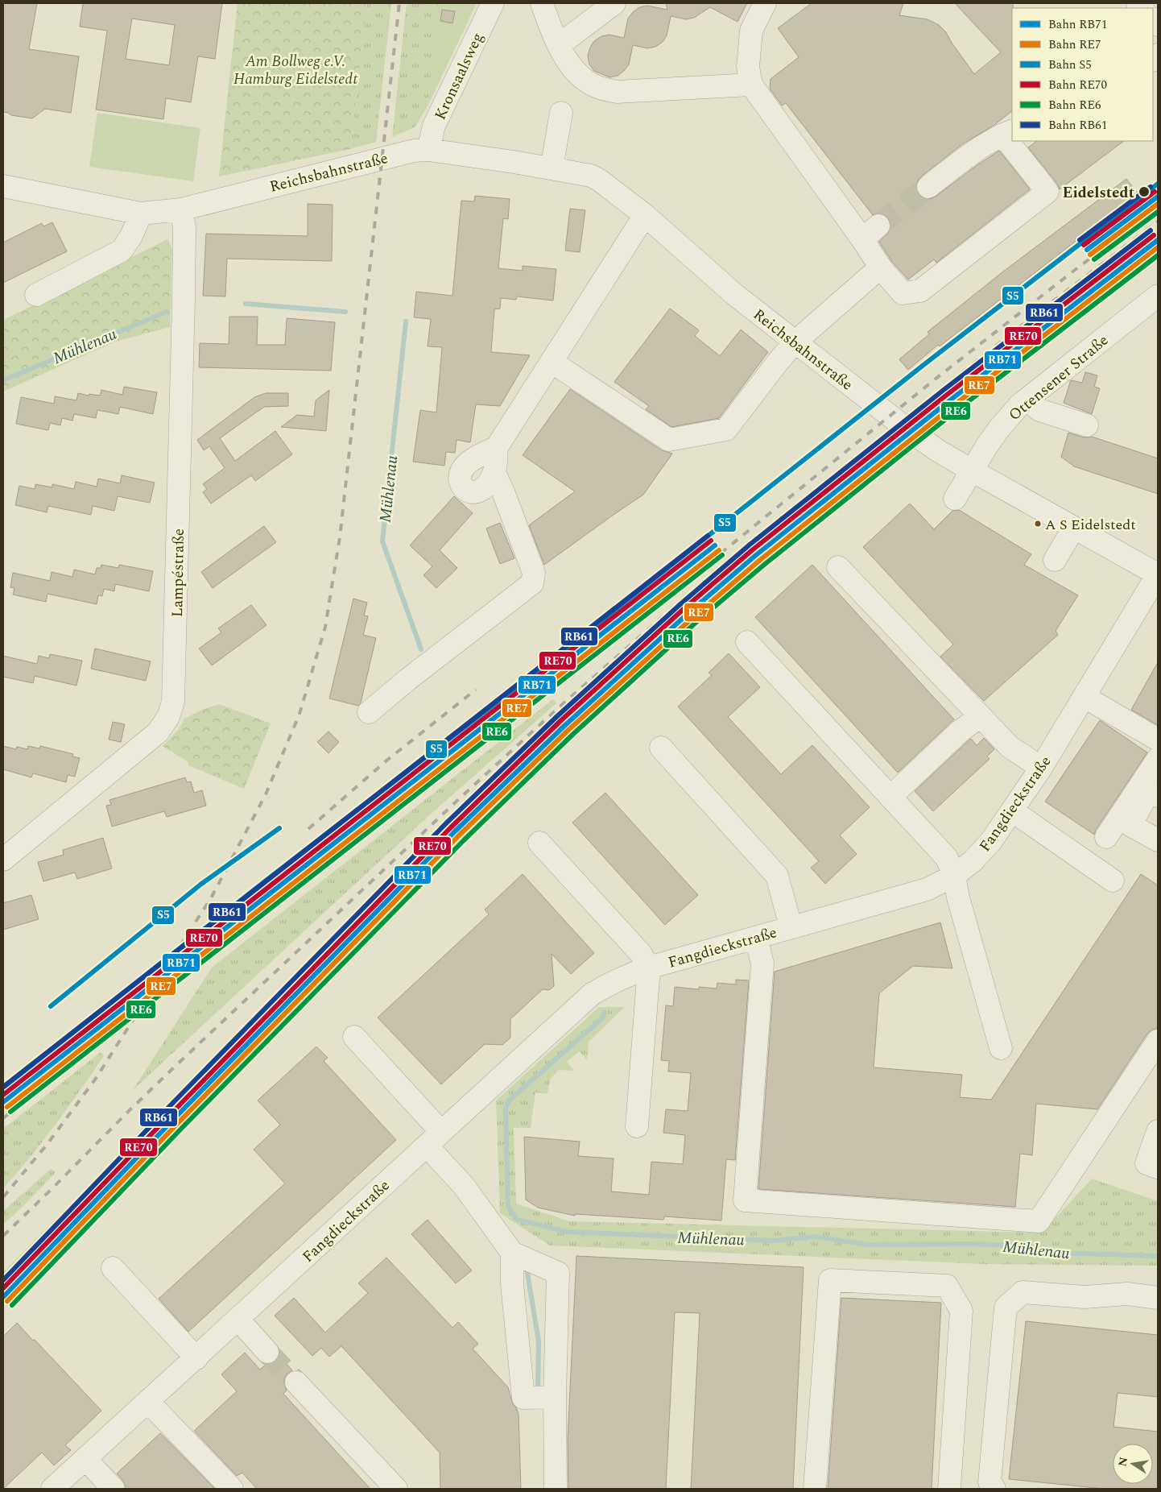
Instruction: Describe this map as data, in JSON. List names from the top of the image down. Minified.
{"streets":{"street":["Kronsaalsweg","Reichsbahnstraße","Ottensener Straße","Lampéstraße","Fangdieckstraße"]},"crossings":[["Kronsaalsweg","Reichsbahnstraße"],["Reichsbahnstraße","Ottensener Straße"],["Reichsbahnstraße","Lampéstraße"],["Reichsbahnstraße","Fangdieckstraße"]],"water":["Mühlenau"],"parks":["Am Bollweg e.V. Hamburg Eidelstedt"],"places":["Eidelstedt","A S Eidelstedt"],"lines":["rail line S5","rail line RB61","rail line RE70","rail line RB71","rail line RE7","rail line RE6"],"legend":["Bahn RB71","Bahn RE7","Bahn S5","Bahn RE70","Bahn RE6","Bahn RB61"],"north":"left"}
